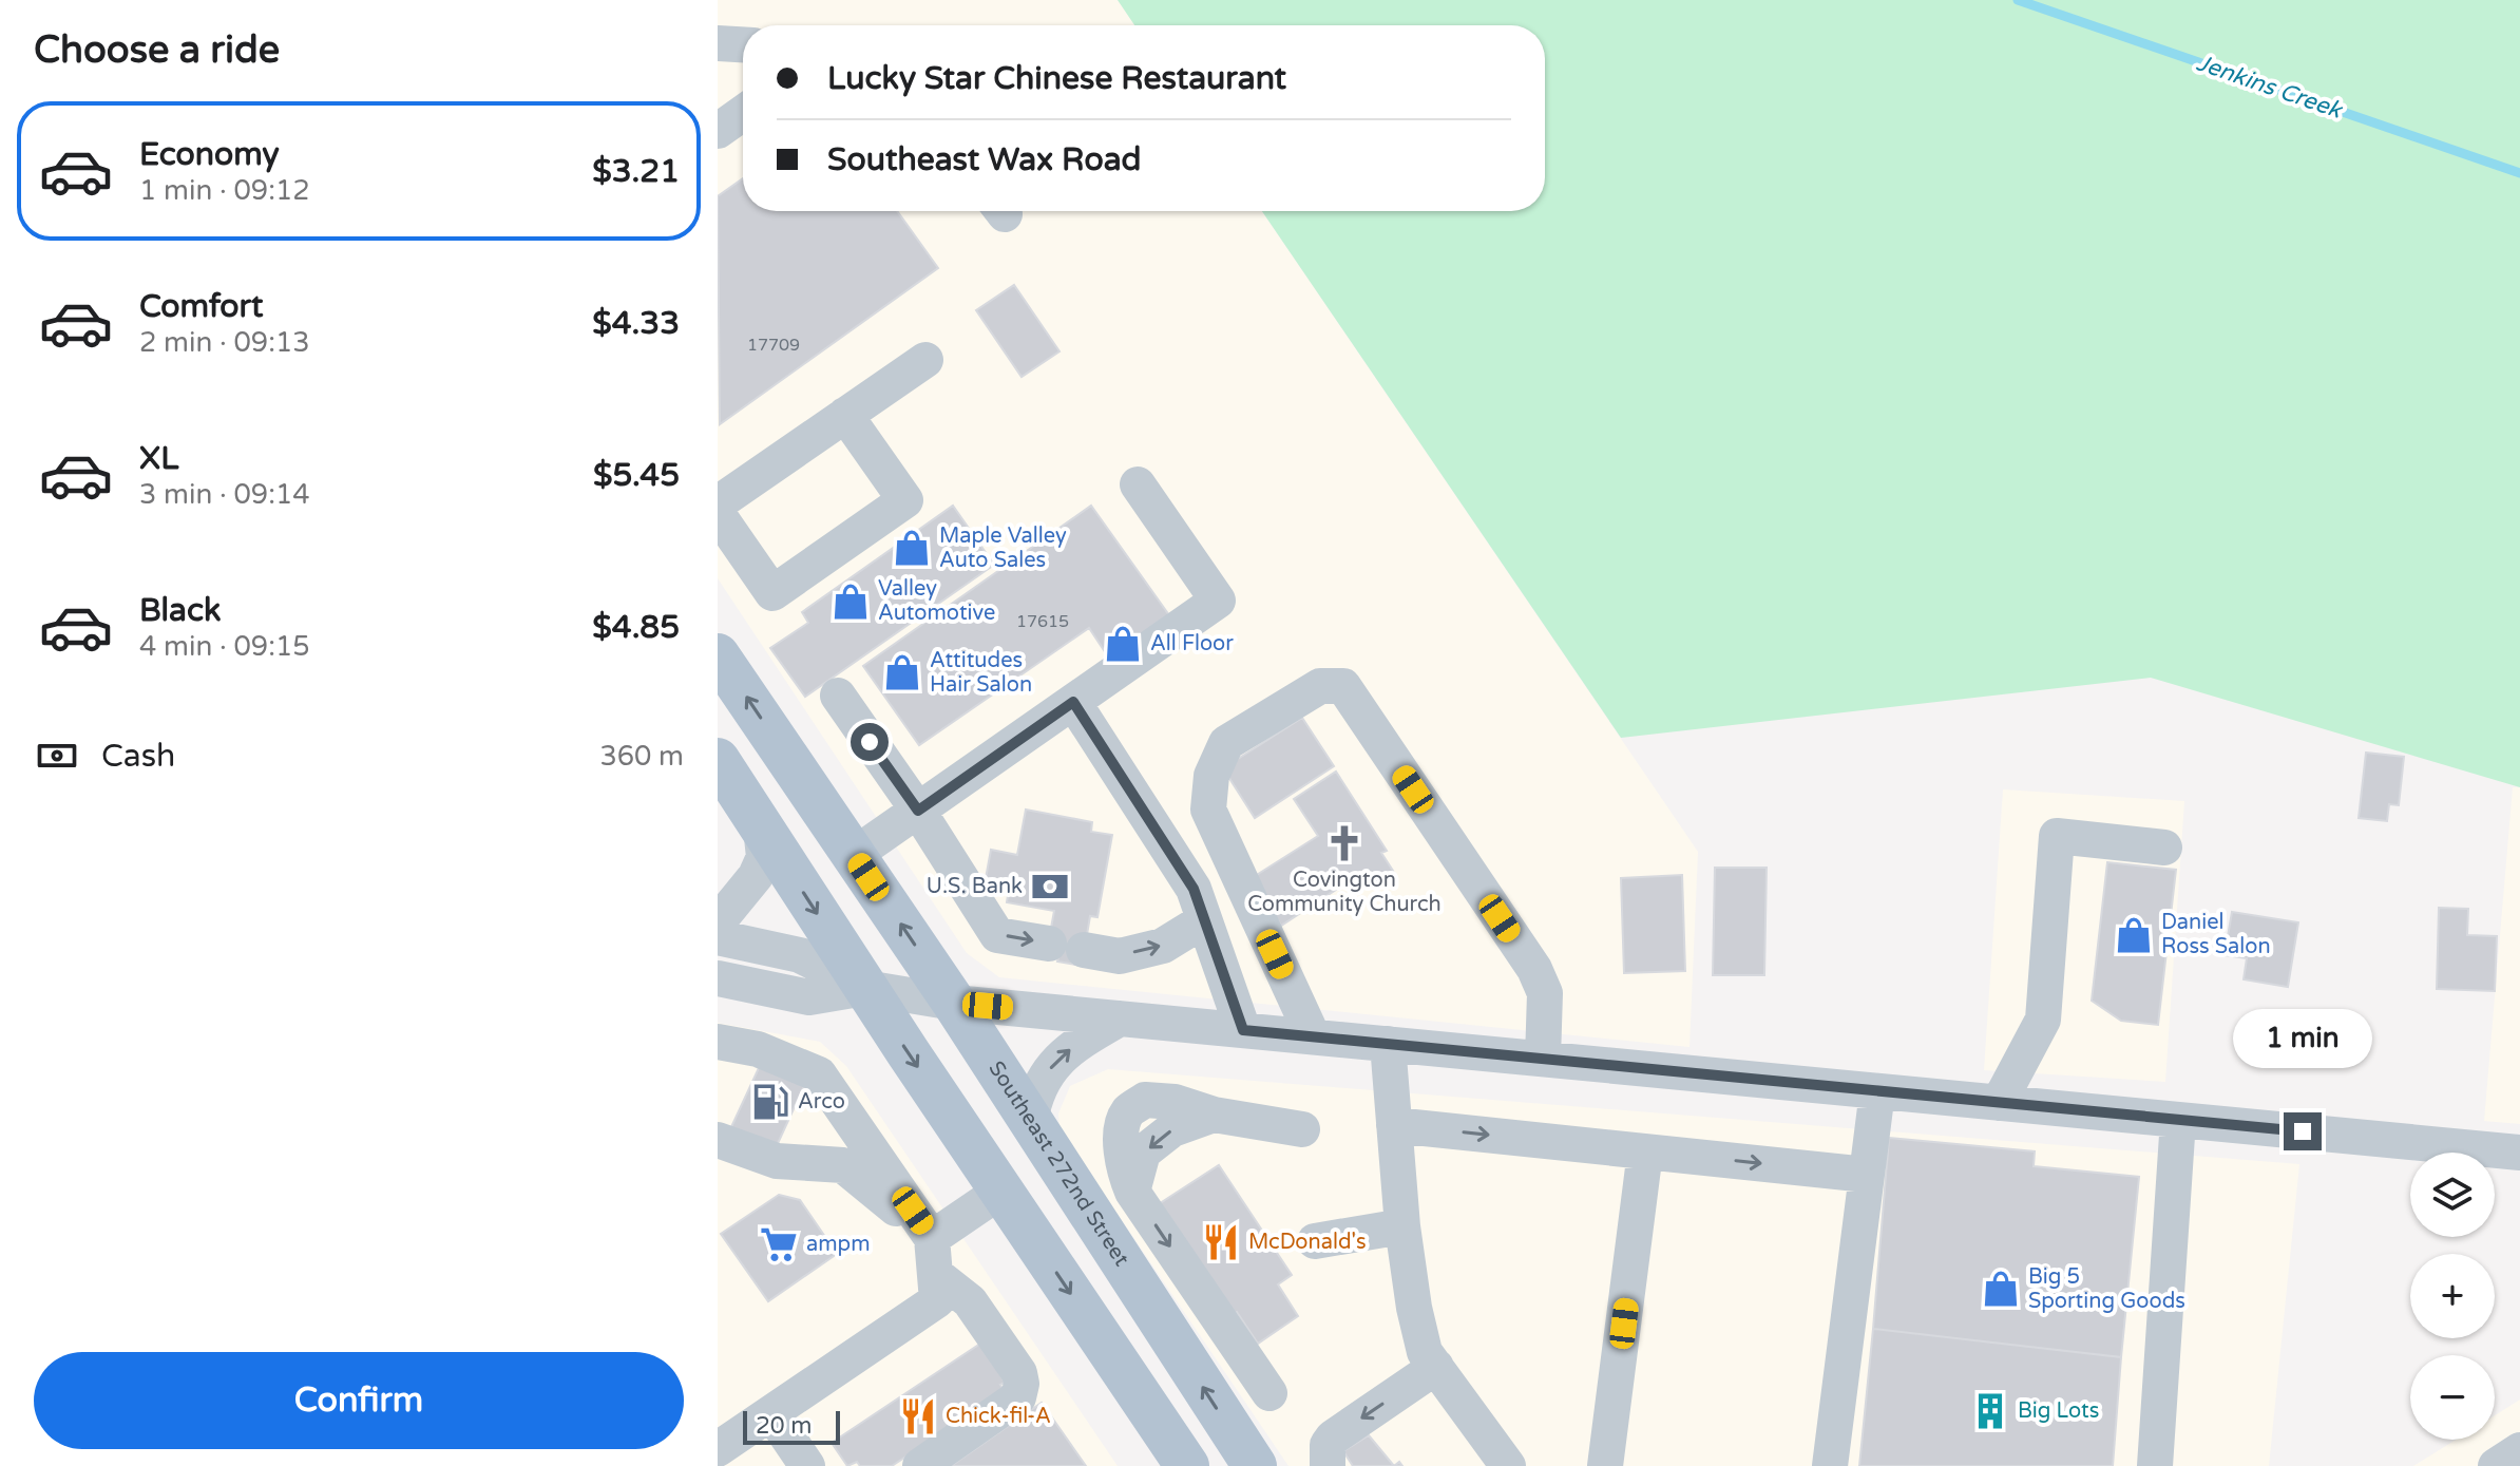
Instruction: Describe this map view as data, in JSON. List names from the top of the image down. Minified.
{"streets":{"main road":["Southeast 272nd Street"]},"water":["Jenkins Creek"],"places":{"shop":["Maple Valley Auto Sales","Valley Automotive","All Floor","Attitudes Hair Salon","Daniel Ross Salon","Big 5 Sporting Goods"],"church":["Covington Community Church"],"bank":["U.S. Bank"],"fuel station":["Arco"],"restaurant":["McDonald's","Chick-fil-A"],"supermarket":["ampm"],"building":["Big Lots"]},"house_numbers":["17709","17615"],"scale_bar":"20 m","page":{"heading":"Choose a ride","banner":["Lucky Star Chinese Restaurant","Southeast Wax Road"],"list":[{"name":"Economy","note":"1 min · 09:12","value":"$3.21"},{"name":"Comfort","note":"2 min · 09:13","value":"$4.33"},{"name":"XL","note":"3 min · 09:14","value":"$5.45"},{"name":"Black","note":"4 min · 09:15","value":"$4.85"}],"pay":["Cash","360 m"],"bubble":"1 min","map_buttons":["+","−"],"buttons":"Confirm","scale":"20 m"}}
